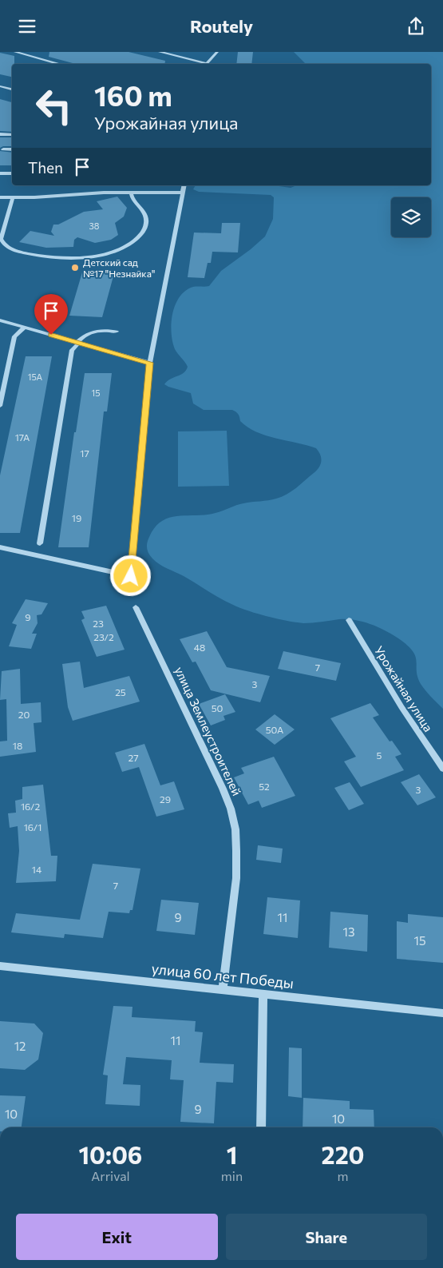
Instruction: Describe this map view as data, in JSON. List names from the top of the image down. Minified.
{"streets":{"street":["Урожайная улица","улица Землеустроителей","улица 60 лет Победы"]},"crossings":[["улица Землеустроителей","улица 60 лет Победы"]],"places":["Детский сад №17 \"Незнайка\""],"house_numbers":["38","15А","15","17А","17","19","9","23","23/2","48","7","3","25","50","20","50А","18","5","27","52","3","29","16/2","16/1","14","7","9","11","13","15","11","12","9","10","10"],"page":{"header":"Routely","turn":["160 m","Урожайная улица"],"then":"Then","eta":["10:06","Arrival","1","min","220","m"],"buttons":["Exit","Share"]}}
